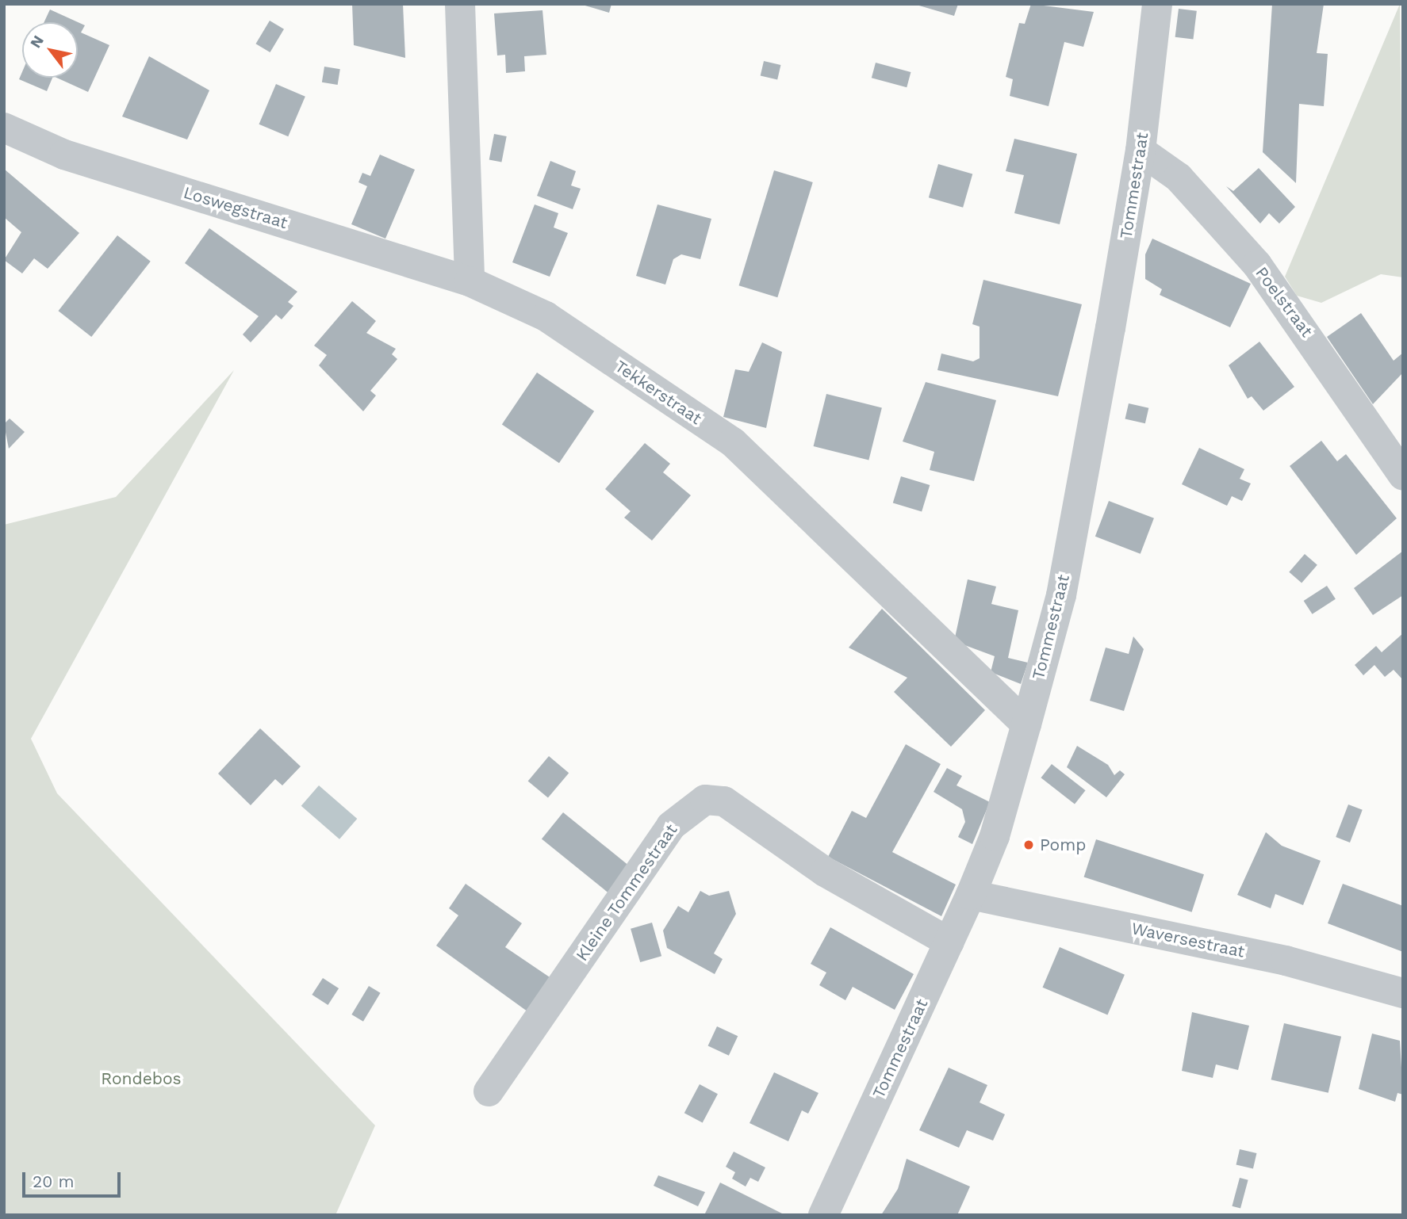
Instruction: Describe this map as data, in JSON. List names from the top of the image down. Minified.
{"streets":{"street":["Tommestraat","Loswegstraat","Poelstraat","Tekkerstraat","Kleine Tommestraat","Waversestraat"]},"crossings":[["Tommestraat","Poelstraat"],["Tommestraat","Tekkerstraat"],["Tommestraat","Kleine Tommestraat"],["Tommestraat","Waversestraat"],["Loswegstraat","Tekkerstraat"]],"parks":["Rondebos"],"places":["Pomp"],"scale_bar":"20 m","north":"top left"}
